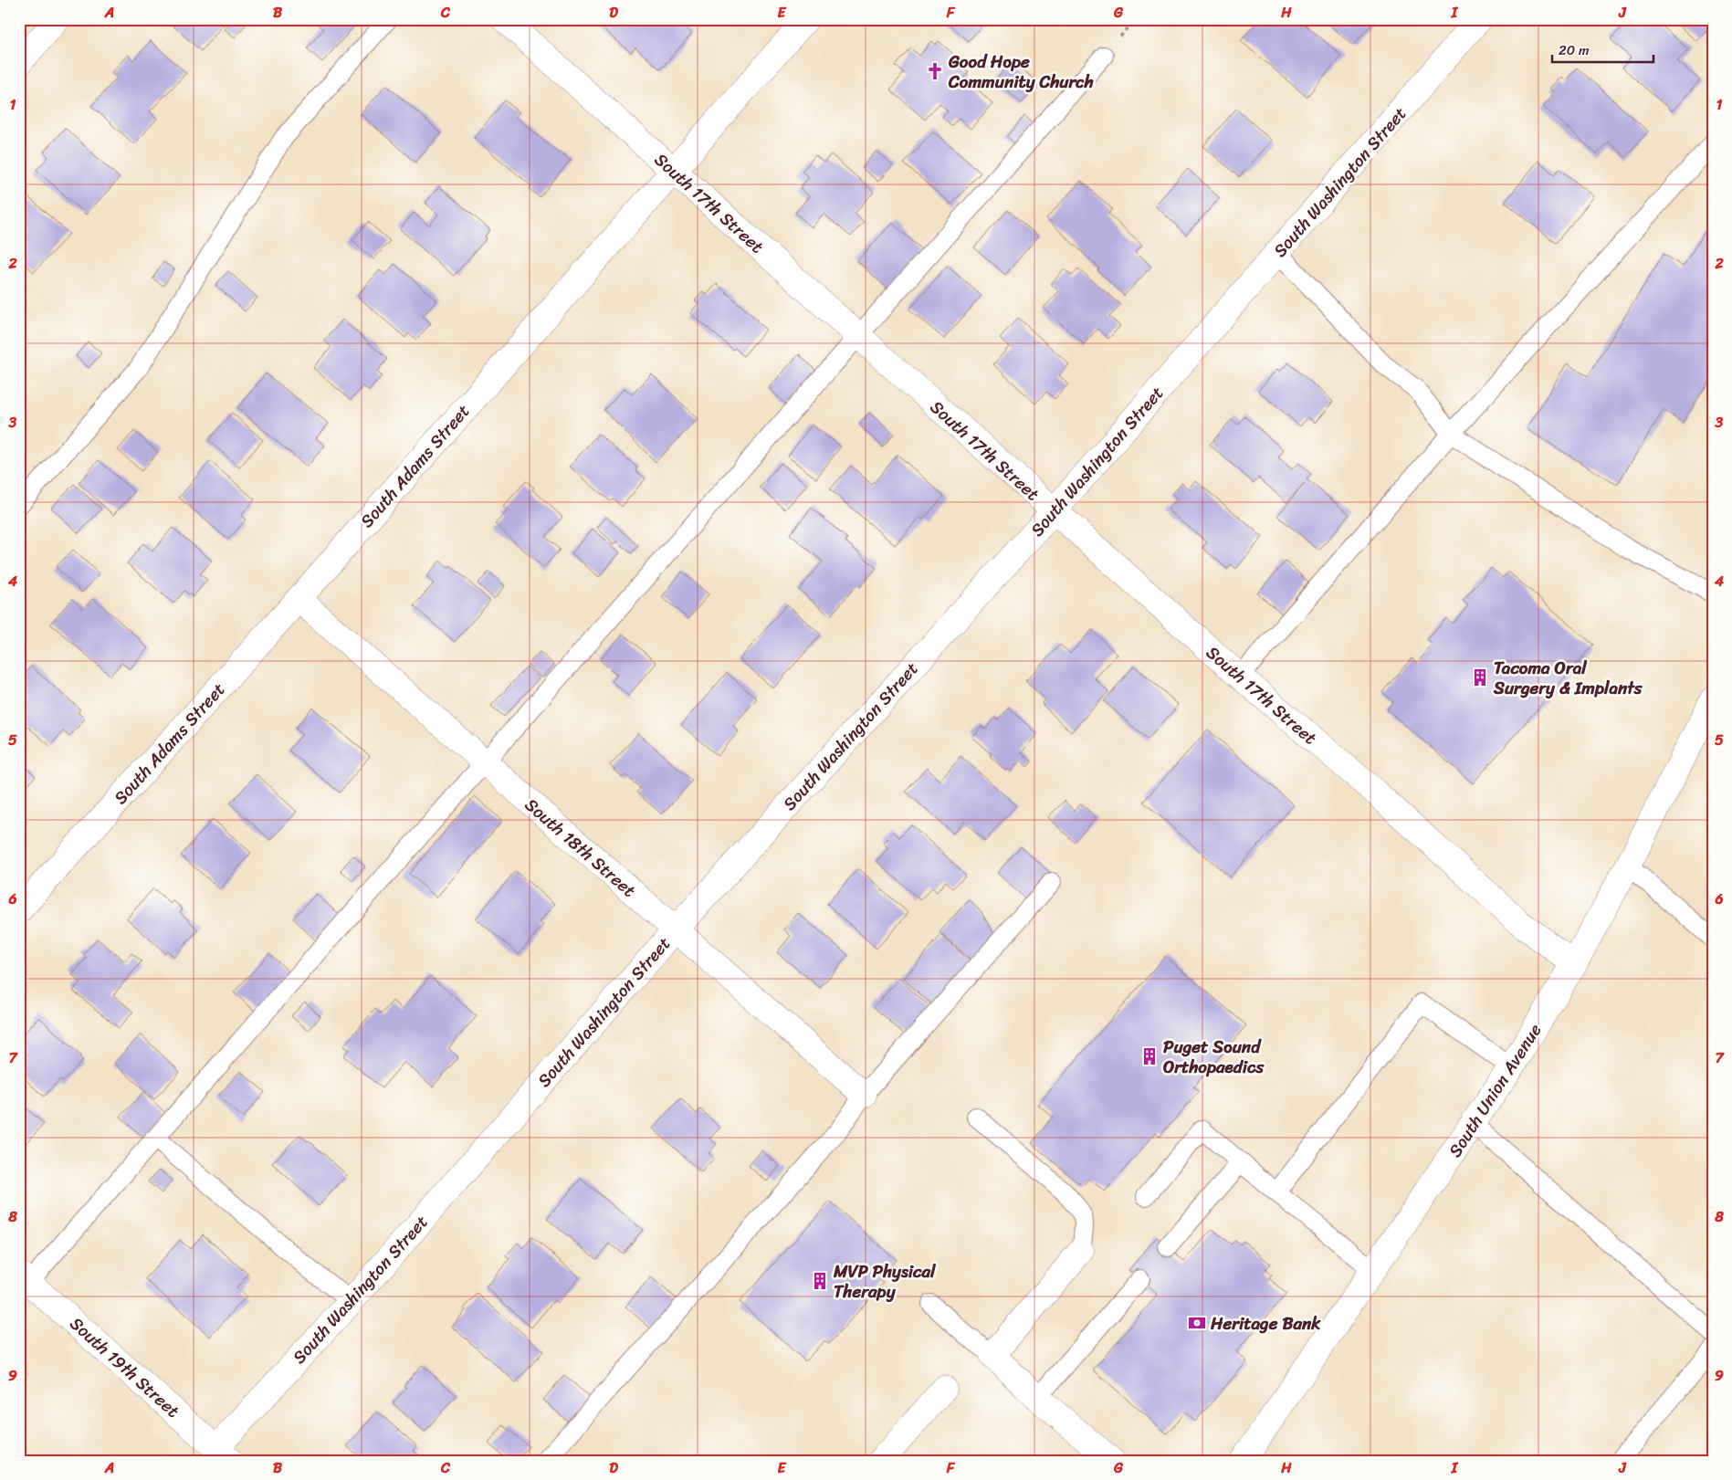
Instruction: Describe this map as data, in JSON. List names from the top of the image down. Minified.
{"streets":{"street":["South Washington Street","South 17th Street","South Adams Street","South 18th Street","South Union Avenue","South 19th Street"]},"crossings":[["South Washington Street","South 17th Street"],["South Washington Street","South 18th Street"],["South Washington Street","South 19th Street"],["South 17th Street","South Adams Street"],["South 17th Street","South Union Avenue"],["South Adams Street","South 18th Street"]],"places":{"church":["Good Hope Community Church"],"building":["Tacoma Oral Surgery & Implants","Puget Sound Orthopaedics","MVP Physical Therapy"],"bank":["Heritage Bank"]},"scale_bar":"20 m","grid":{"columns":["A","B","C","D","E","F","G","H","I","J"],"rows":["1","2","3","4","5","6","7","8","9"]}}
